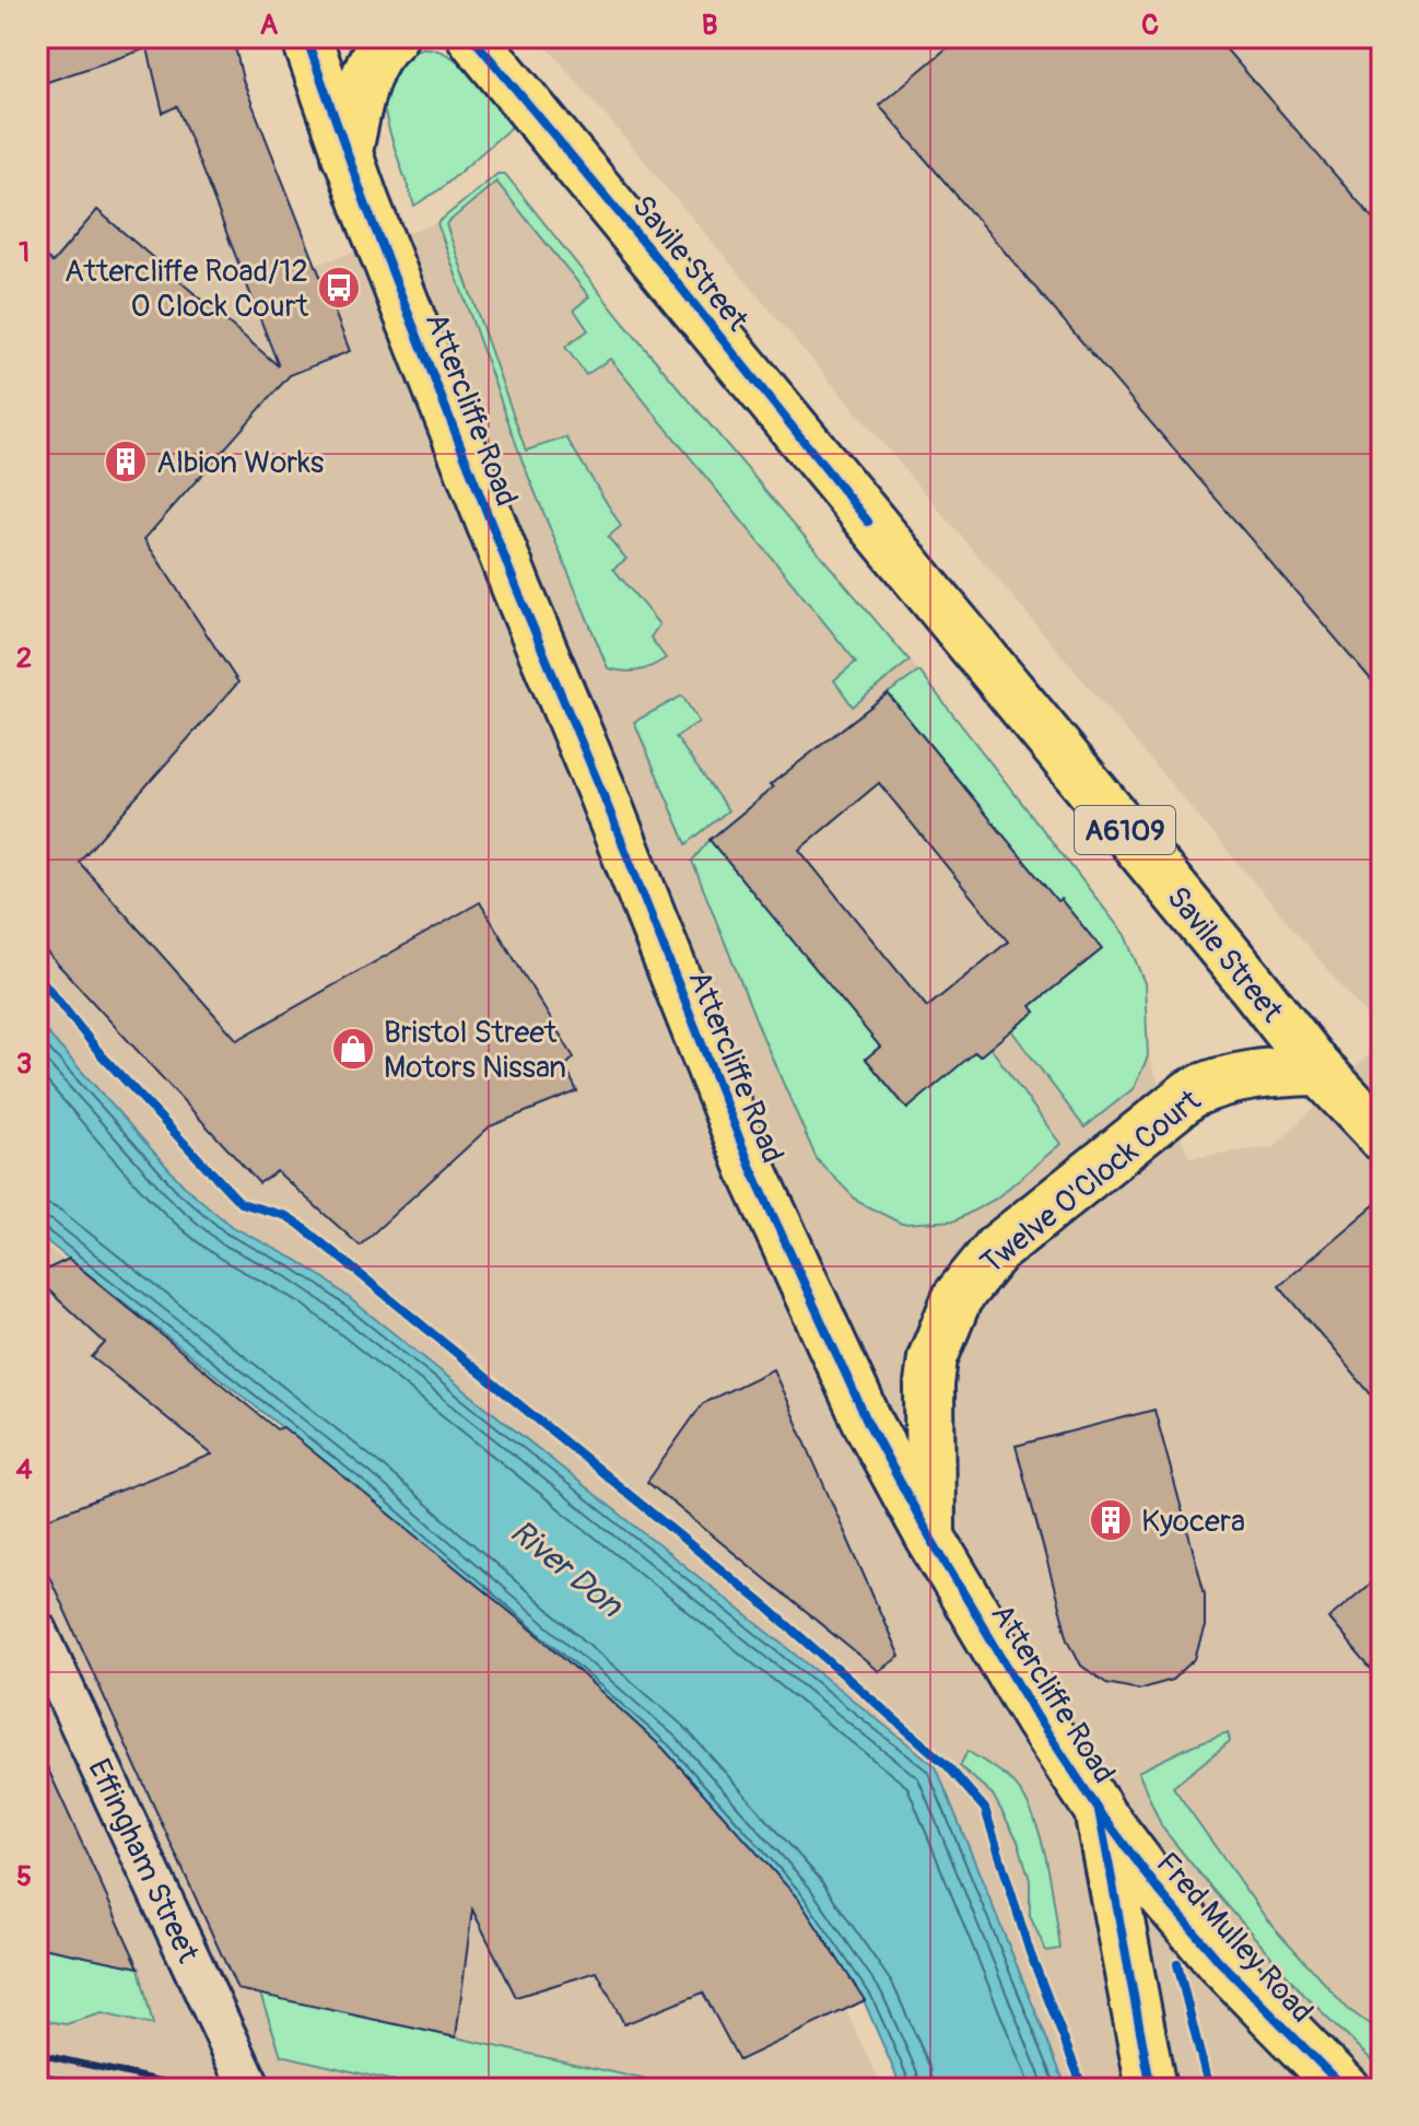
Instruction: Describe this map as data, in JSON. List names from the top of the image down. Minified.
{"streets":{"main road":["Savile Street","Attercliffe Road","A6109","Twelve O'Clock Court","Fred Mulley Road"],"street":["Effingham Street"]},"crossings":[["Savile Street","Twelve O'Clock Court"],["Attercliffe Road","Twelve O'Clock Court"],["Attercliffe Road","Fred Mulley Road"]],"water":["River Don"],"places":{"bus stop":["Attercliffe Road/12 O Clock Court"],"building":["Albion Works","Kyocera"],"shop":["Bristol Street Motors Nissan"]},"grid":{"columns":["A","B","C"],"rows":["1","2","3","4","5"]}}
